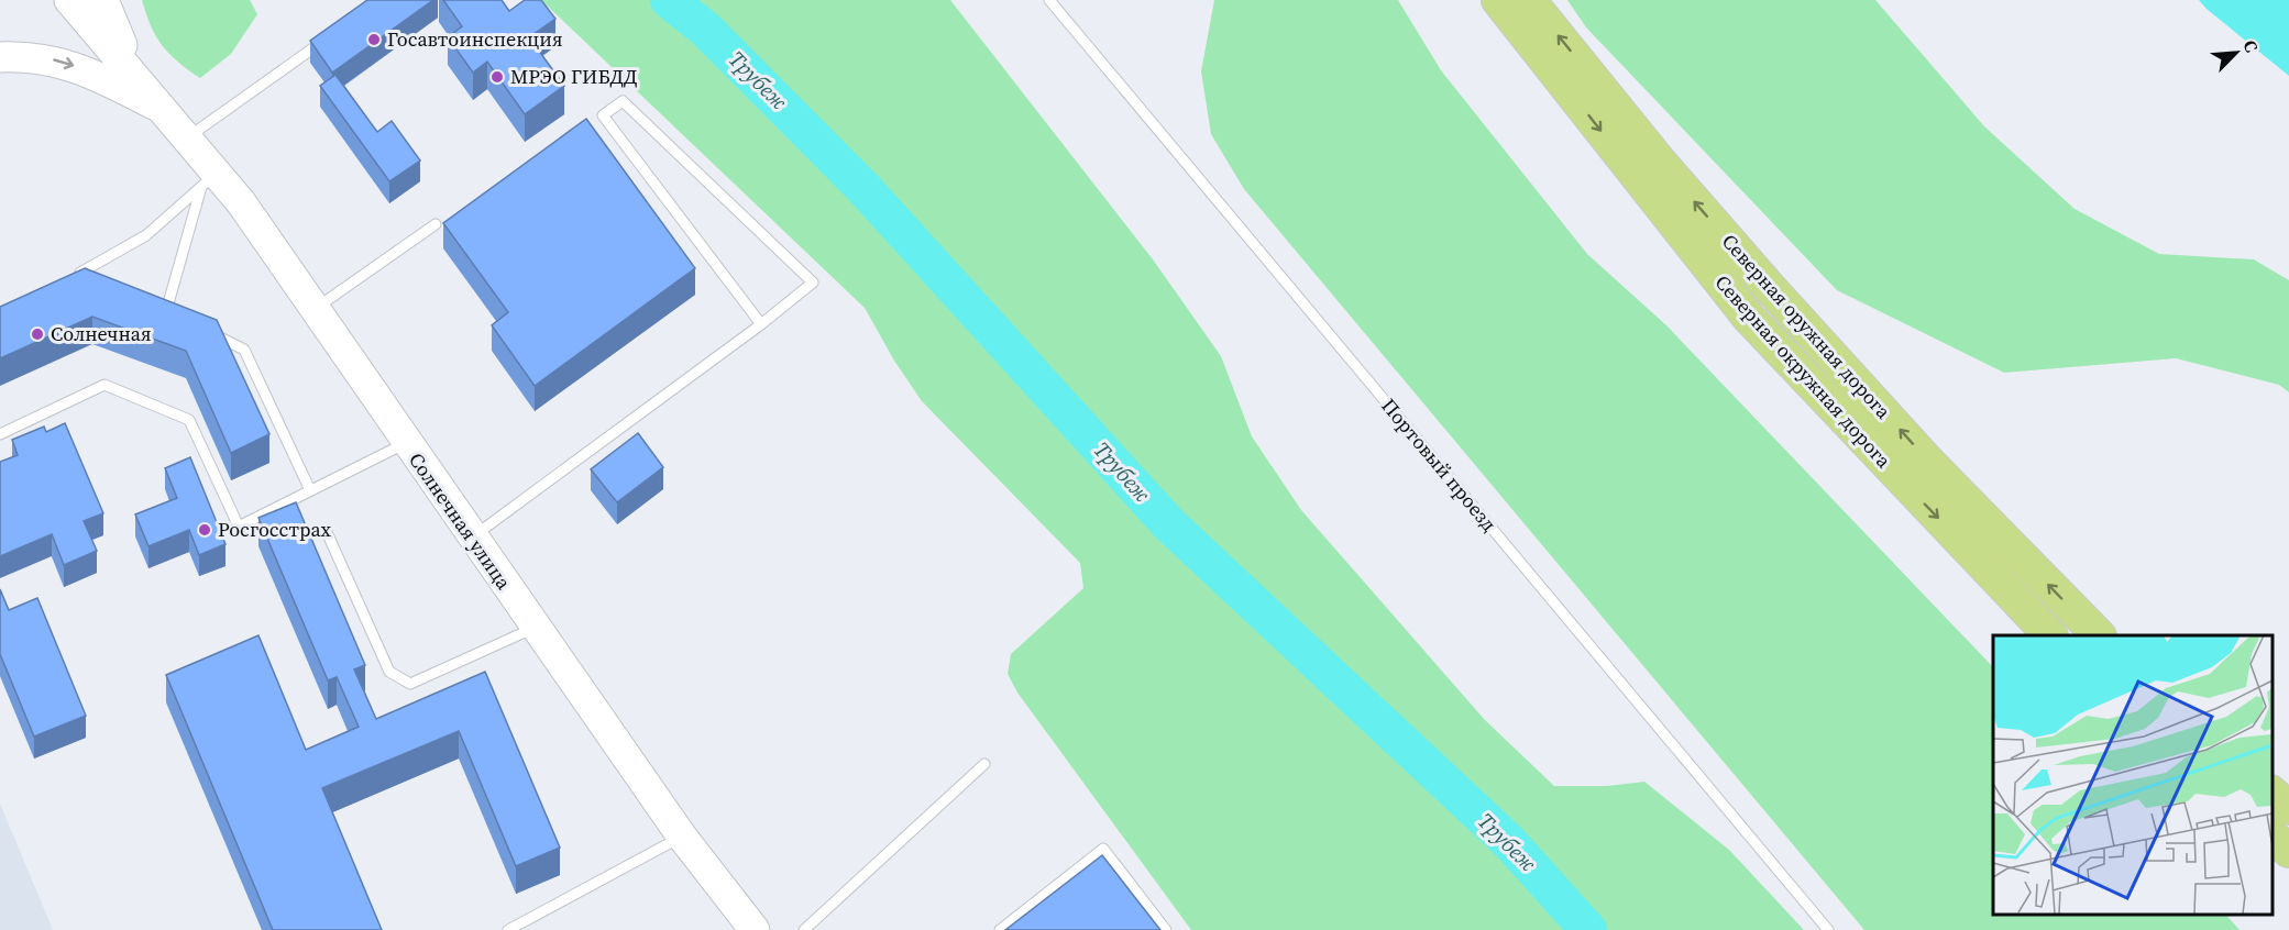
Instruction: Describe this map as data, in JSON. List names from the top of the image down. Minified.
{"streets":{"main road":["Северная оружная дорога","Северная окружная дорога","Солнечная улица"],"lane":["Портовый проезд"]},"one_way":["Северная оружная дорога","Северная окружная дорога"],"water":["Трубеж"],"places":["Госавтоинспекция","МРЭО ГИБДД","Солнечная","Росгосстрах"],"north":"top right"}
